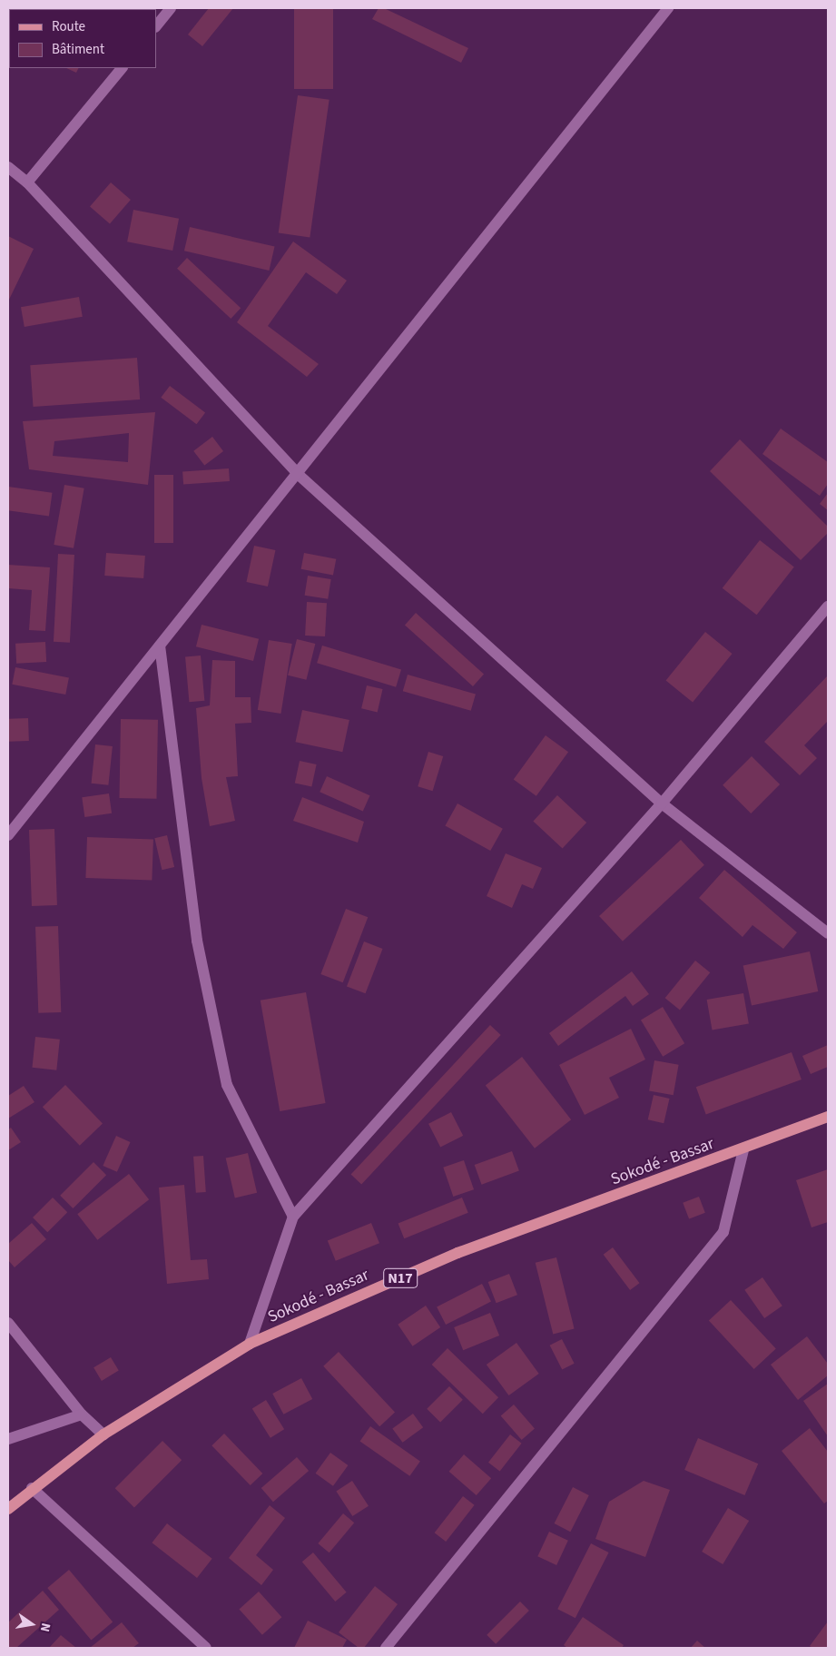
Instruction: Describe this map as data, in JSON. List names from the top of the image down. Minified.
{"streets":{"main road":["Sokodé - Bassar","N17"]},"legend":["Route","Bâtiment"],"north":"right"}
